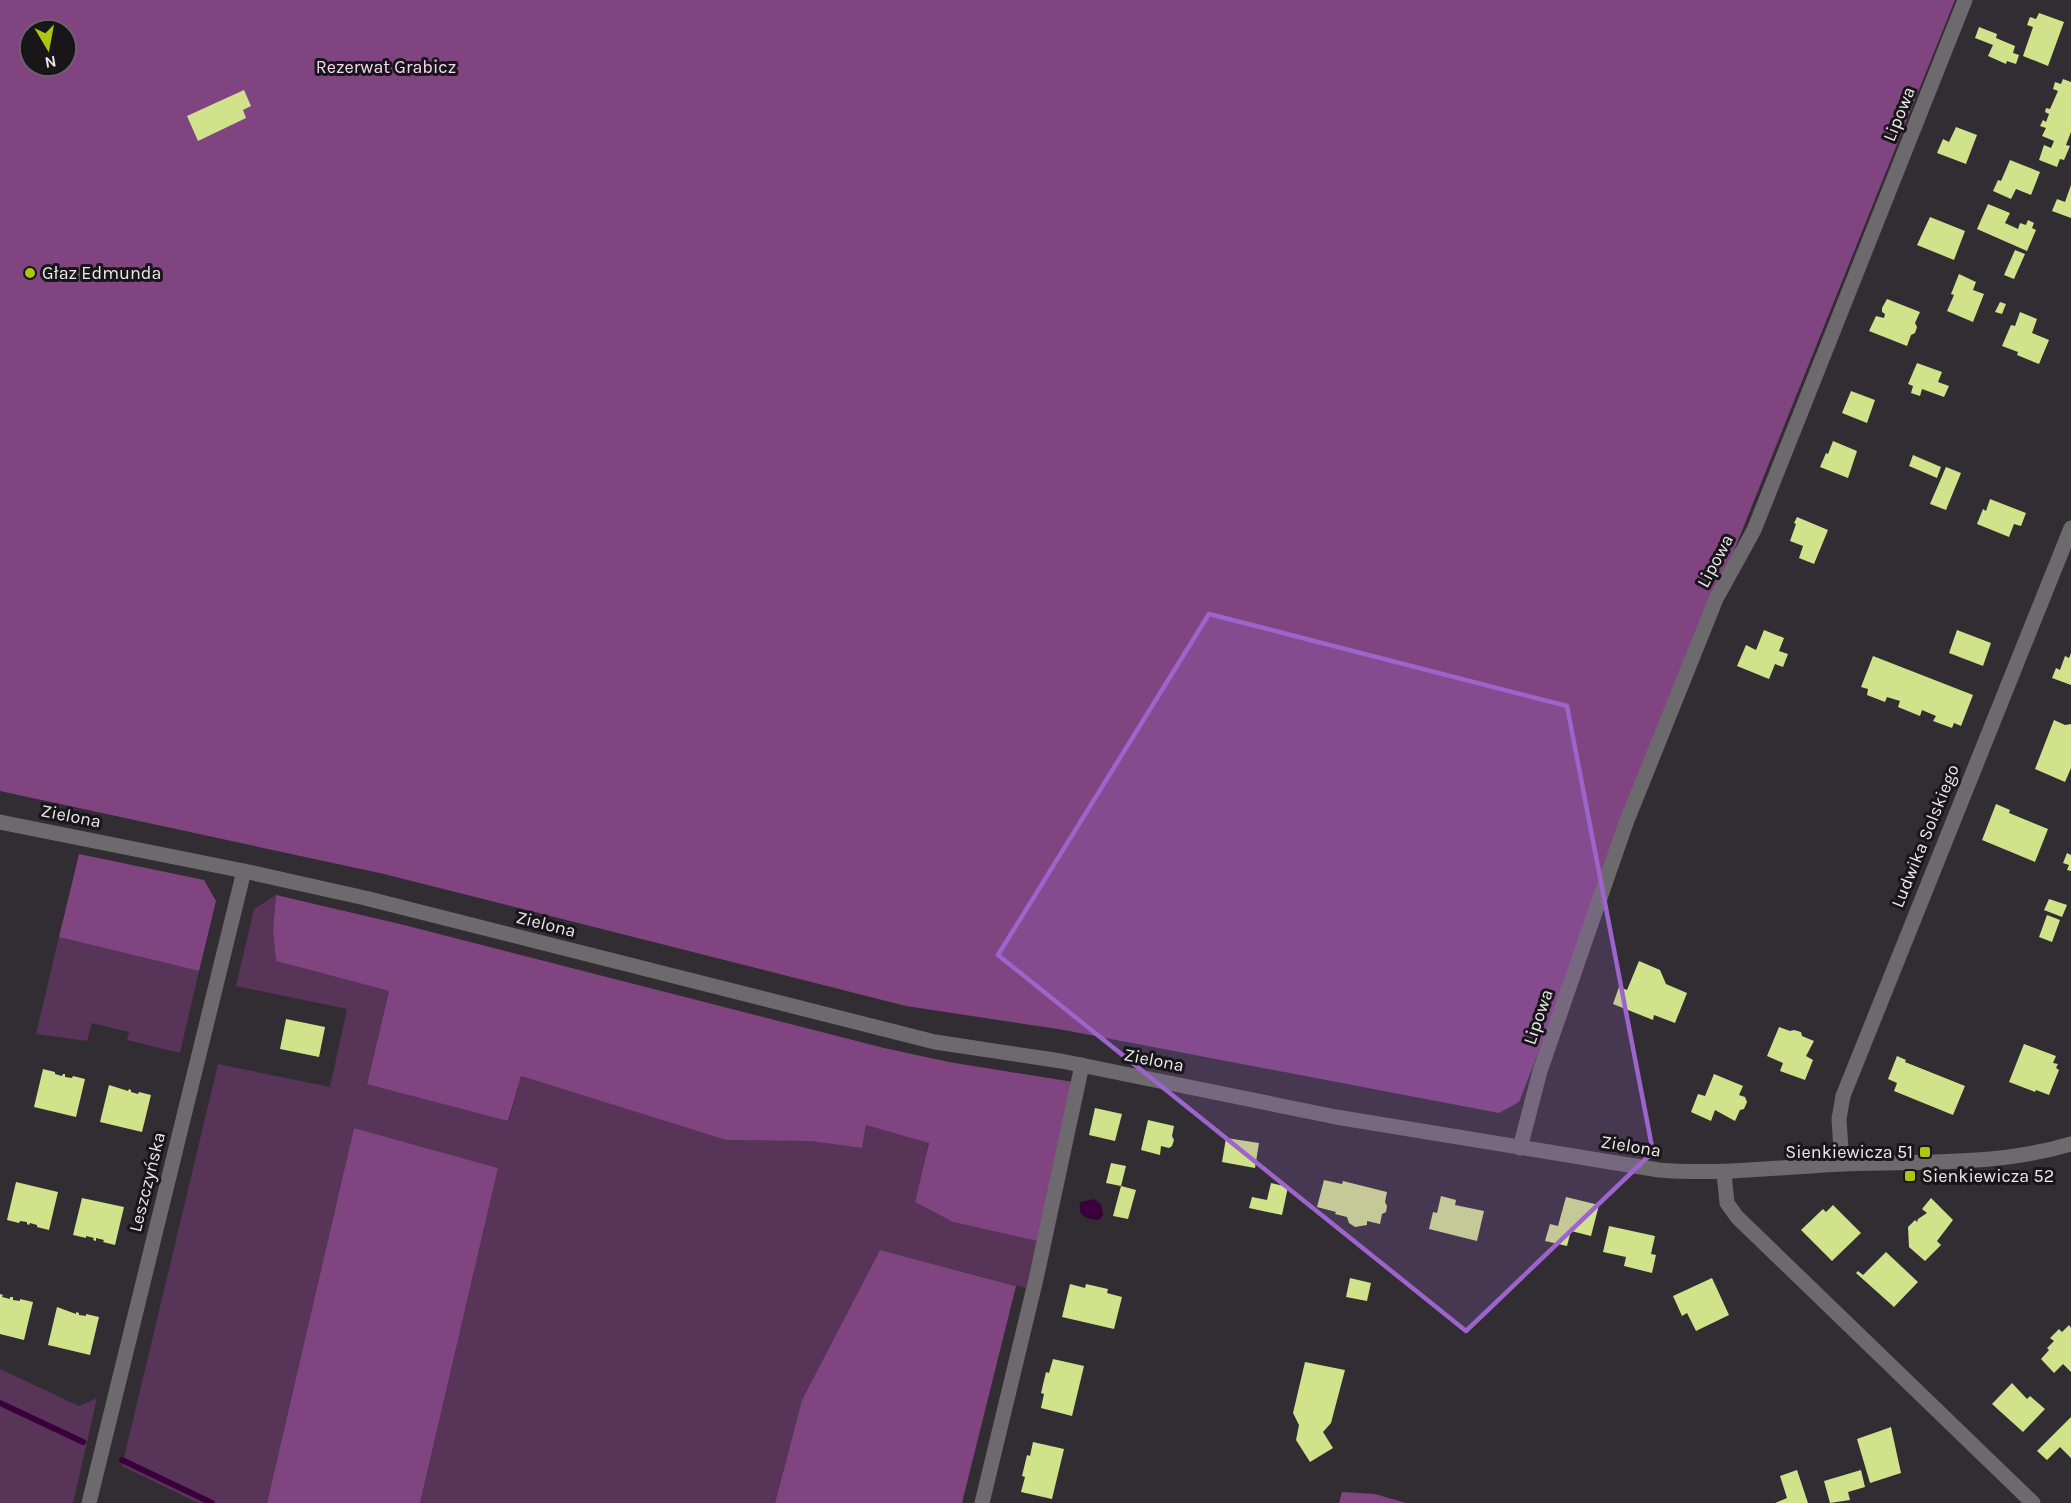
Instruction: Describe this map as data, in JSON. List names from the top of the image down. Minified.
{"streets":{"street":["Lipowa","Zielona","Ludwika Solskiego","Leszczyńska"]},"crossings":[["Lipowa","Zielona"],["Zielona","Ludwika Solskiego"],["Zielona","Leszczyńska"]],"parks":["Rezerwat Grabicz"],"places":{"other":["Głaz Edmunda"],"transit":["Sienkiewicza 51","Sienkiewicza 52"]},"north":"bottom"}
